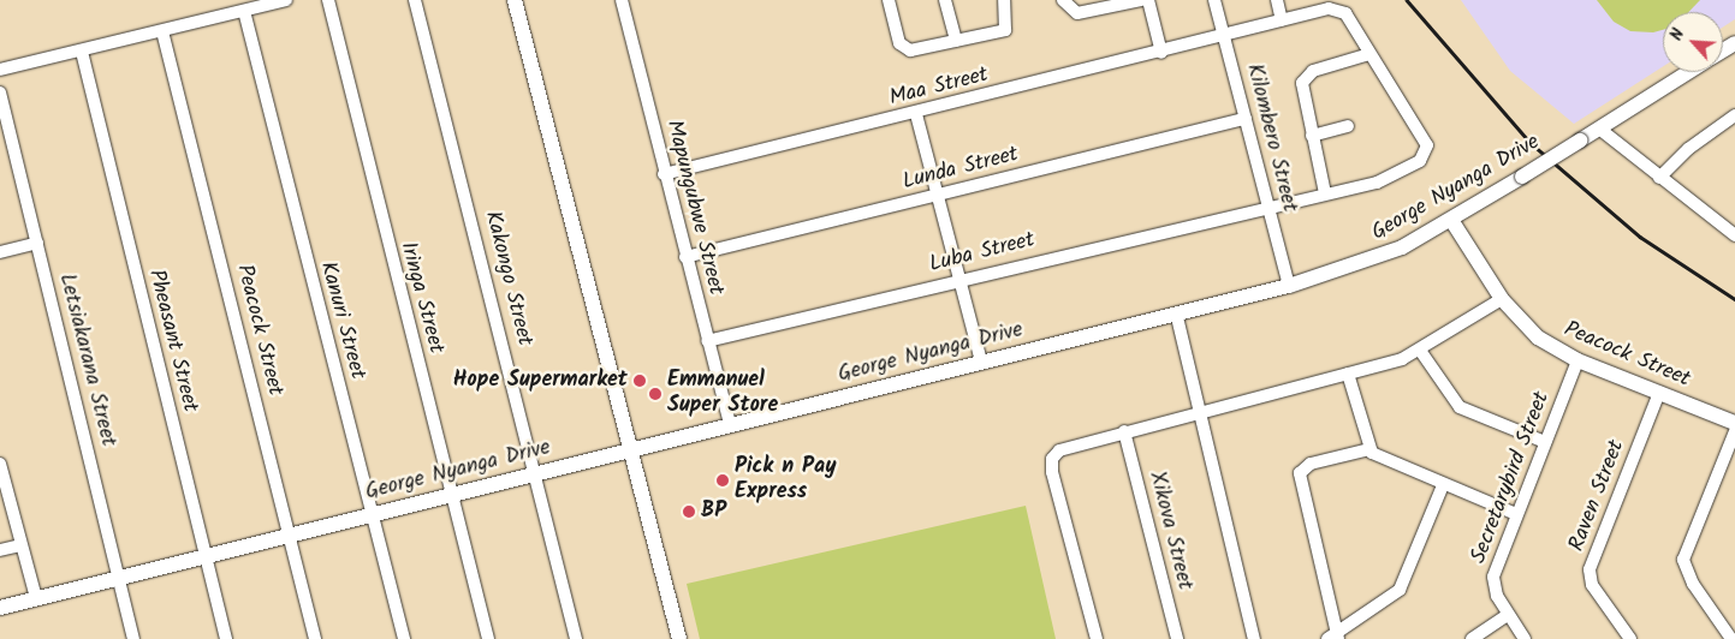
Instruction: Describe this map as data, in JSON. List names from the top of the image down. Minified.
{"streets":{"street":["Maa Street","Kilombero Street","Lunda Street","George Nyanga Drive","Mapungubwe Street","Luba Street","Kakongo Street","Iringa Street","Kanuri Street","Peacock Street","Pheasant Street","Letsiakarana Street","Secretarybird Street","Raven Street","Xikova Street"]},"crossings":[["Maa Street","Kilombero Street"],["Maa Street","Mapungubwe Street"],["Maa Street","Luba Street"],["Kilombero Street","Lunda Street"],["Kilombero Street","George Nyanga Drive"],["Kilombero Street","Luba Street"],["Lunda Street","Mapungubwe Street"],["George Nyanga Drive","Mapungubwe Street"],["George Nyanga Drive","Kakongo Street"],["George Nyanga Drive","Iringa Street"],["George Nyanga Drive","Kanuri Street"],["George Nyanga Drive","Peacock Street"],["George Nyanga Drive","Pheasant Street"],["George Nyanga Drive","Letsiakarana Street"],["Mapungubwe Street","Luba Street"],["Peacock Street","Secretarybird Street"],["Peacock Street","Raven Street"]],"places":["Hope Supermarket","Emmanuel Super Store","Pick n Pay Express","BP"],"north":"top left"}
